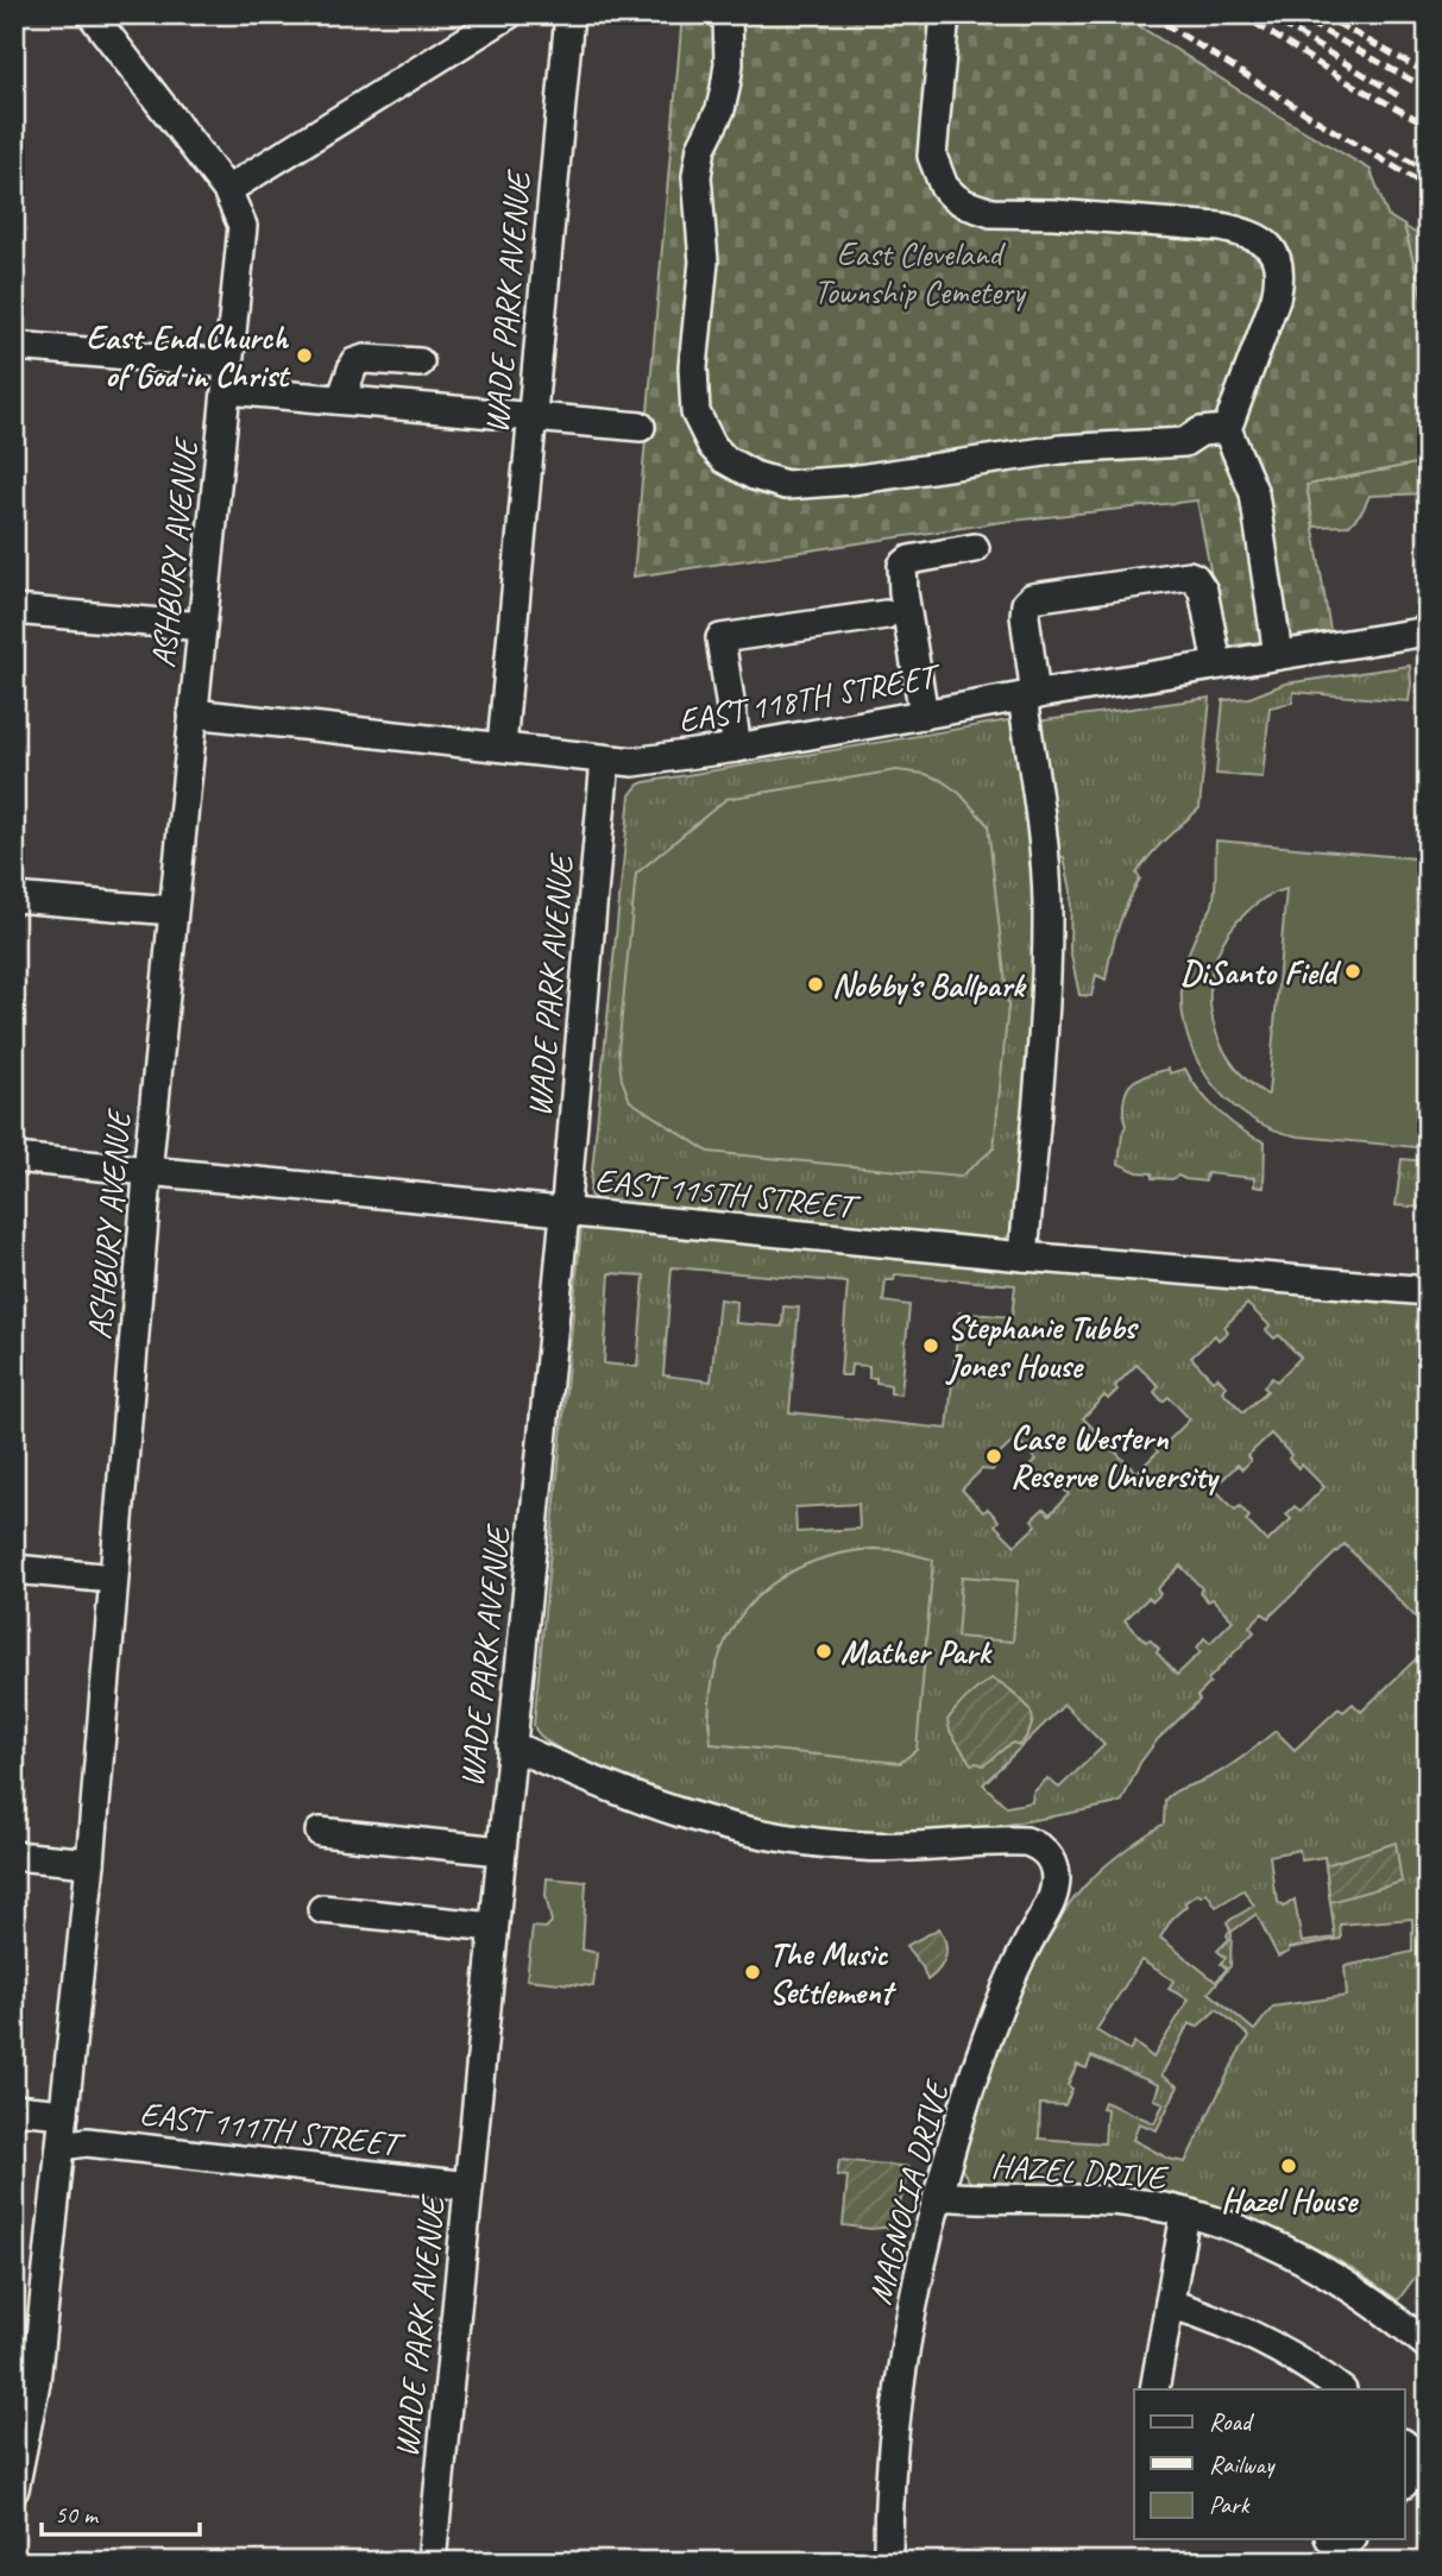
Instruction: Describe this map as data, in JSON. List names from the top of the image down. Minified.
{"streets":{"street":["WADE PARK AVENUE","ASHBURY AVENUE","EAST 118TH STREET","EAST 115TH STREET","EAST 111TH STREET","HAZEL DRIVE","MAGNOLIA DRIVE"]},"crossings":[["WADE PARK AVENUE","EAST 118TH STREET"],["WADE PARK AVENUE","EAST 115TH STREET"],["WADE PARK AVENUE","EAST 111TH STREET"],["WADE PARK AVENUE","MAGNOLIA DRIVE"],["ASHBURY AVENUE","EAST 118TH STREET"],["ASHBURY AVENUE","EAST 115TH STREET"],["ASHBURY AVENUE","EAST 111TH STREET"],["HAZEL DRIVE","MAGNOLIA DRIVE"]],"parks":["East Cleveland Township Cemetery"],"places":["East End Church of God in Christ","DiSanto Field","Nobby's Ballpark","Stephanie Tubbs Jones House","Case Western Reserve University","Mather Park","The Music Settlement","Hazel House"],"legend":["Road","Railway","Park"],"scale_bar":"50 m"}
